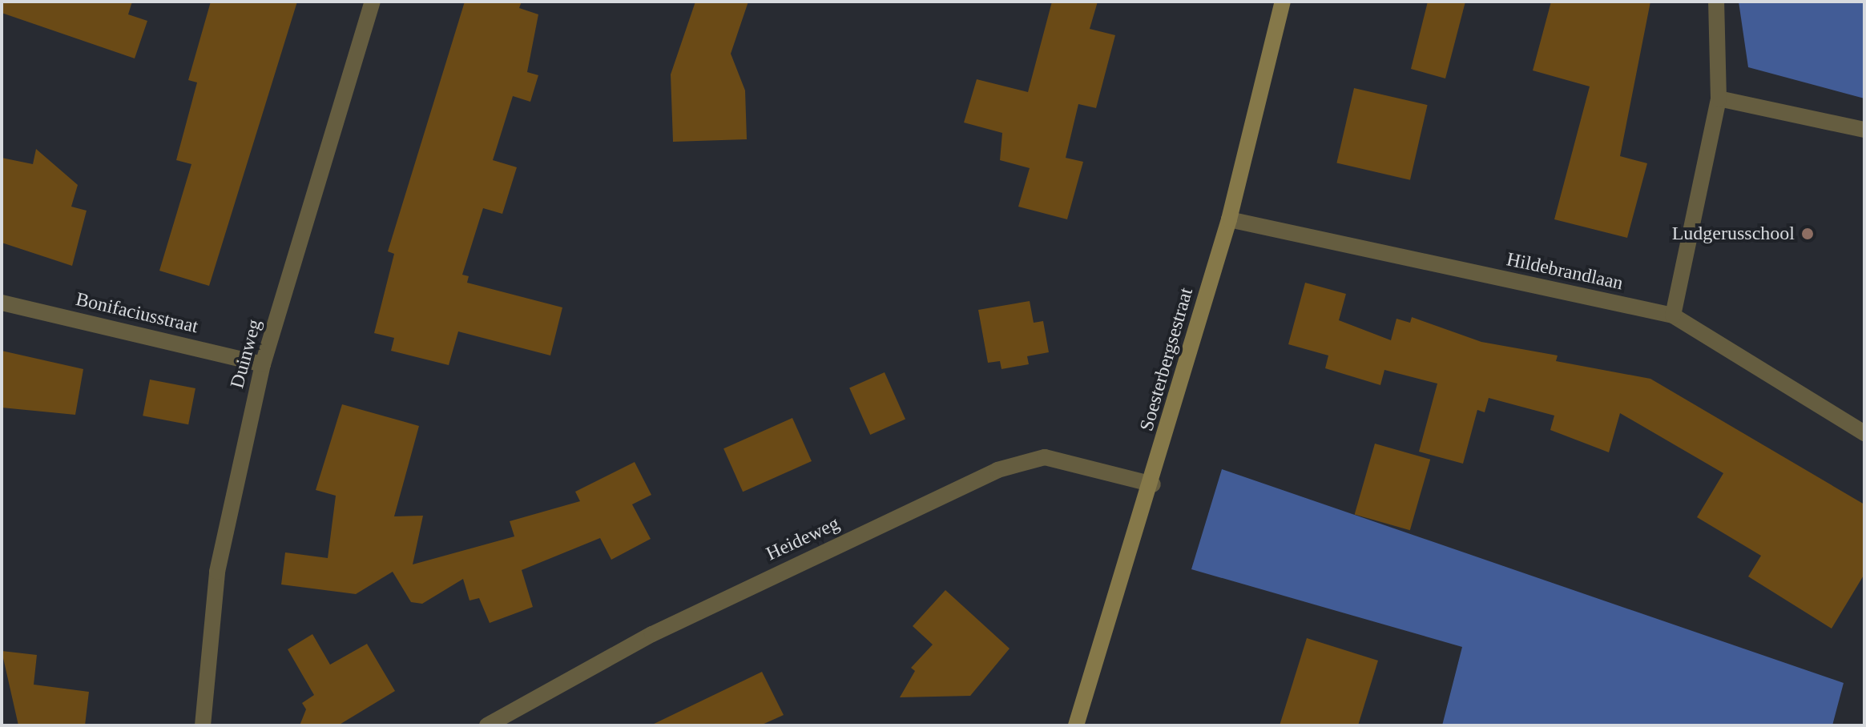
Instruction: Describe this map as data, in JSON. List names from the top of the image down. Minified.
{"streets":{"main road":["Soesterbergsestraat"],"street":["Hildebrandlaan","Bonifaciusstraat","Duinweg","Heideweg"]},"crossings":[["Hildebrandlaan","Soesterbergsestraat"],["Bonifaciusstraat","Duinweg"],["Soesterbergsestraat","Heideweg"]],"places":["Ludgerusschool"]}
